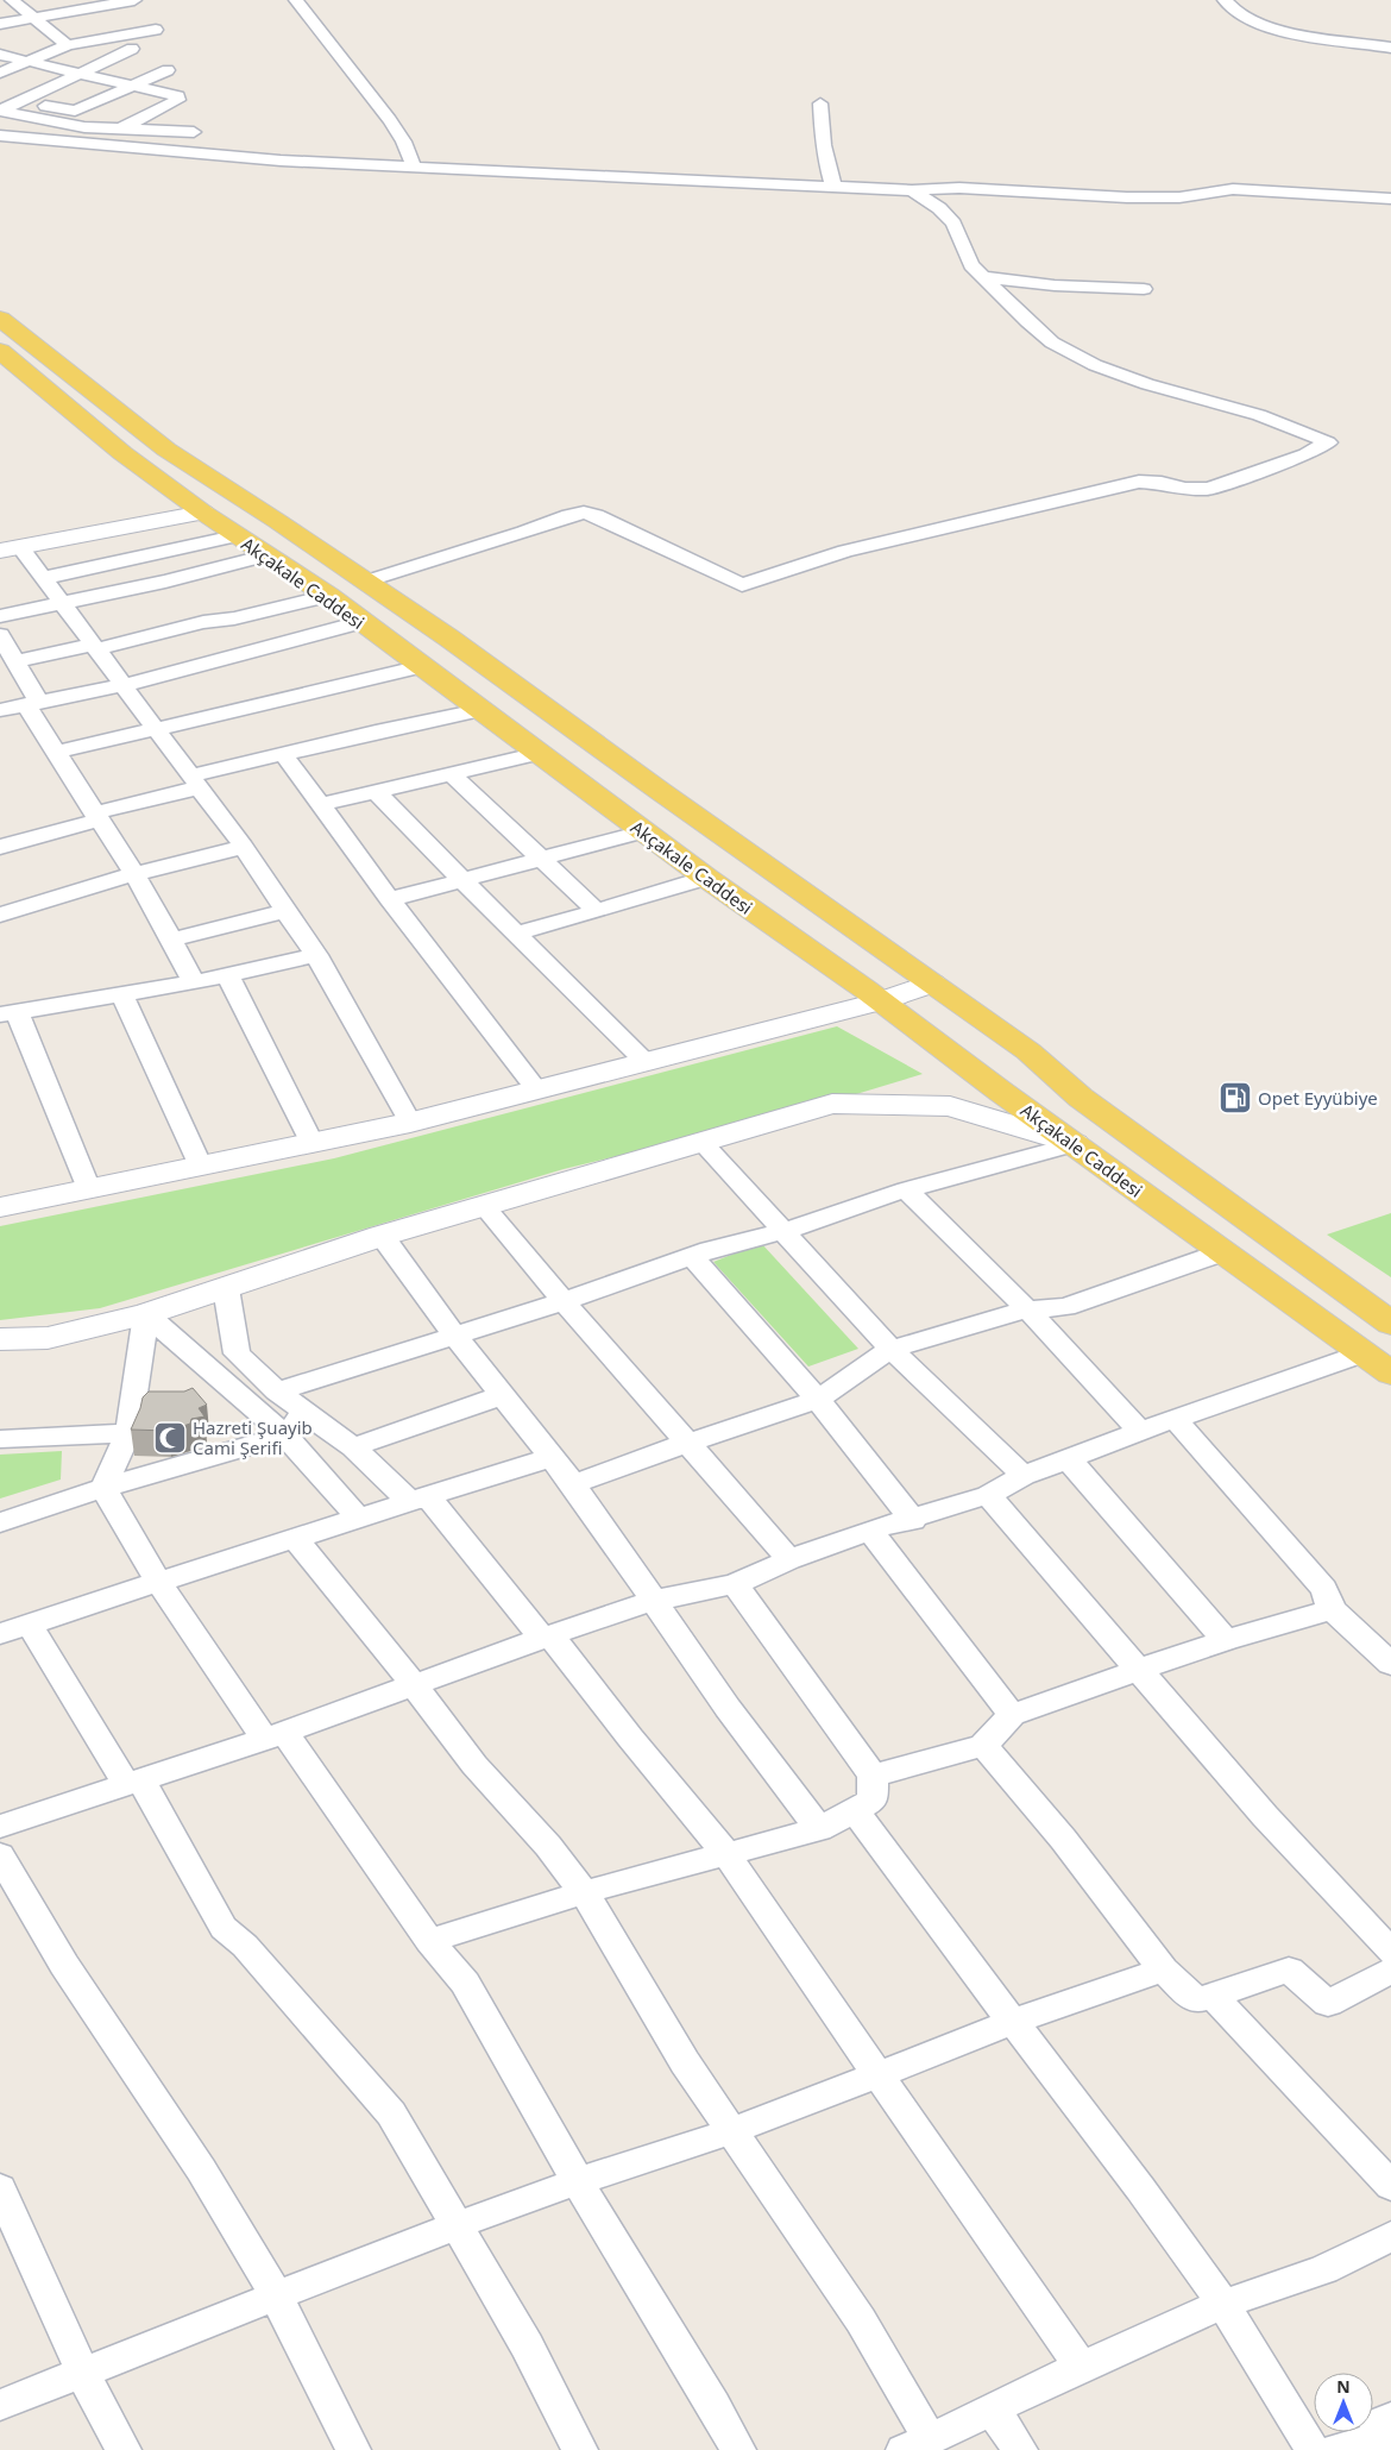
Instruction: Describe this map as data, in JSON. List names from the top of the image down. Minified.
{"streets":{"main road":["Akçakale Caddesi"]},"places":{"fuel station":["Opet Eyyübiye"],"mosque":["Hazreti Şuayib Cami Şerifi"]},"north":"top"}
